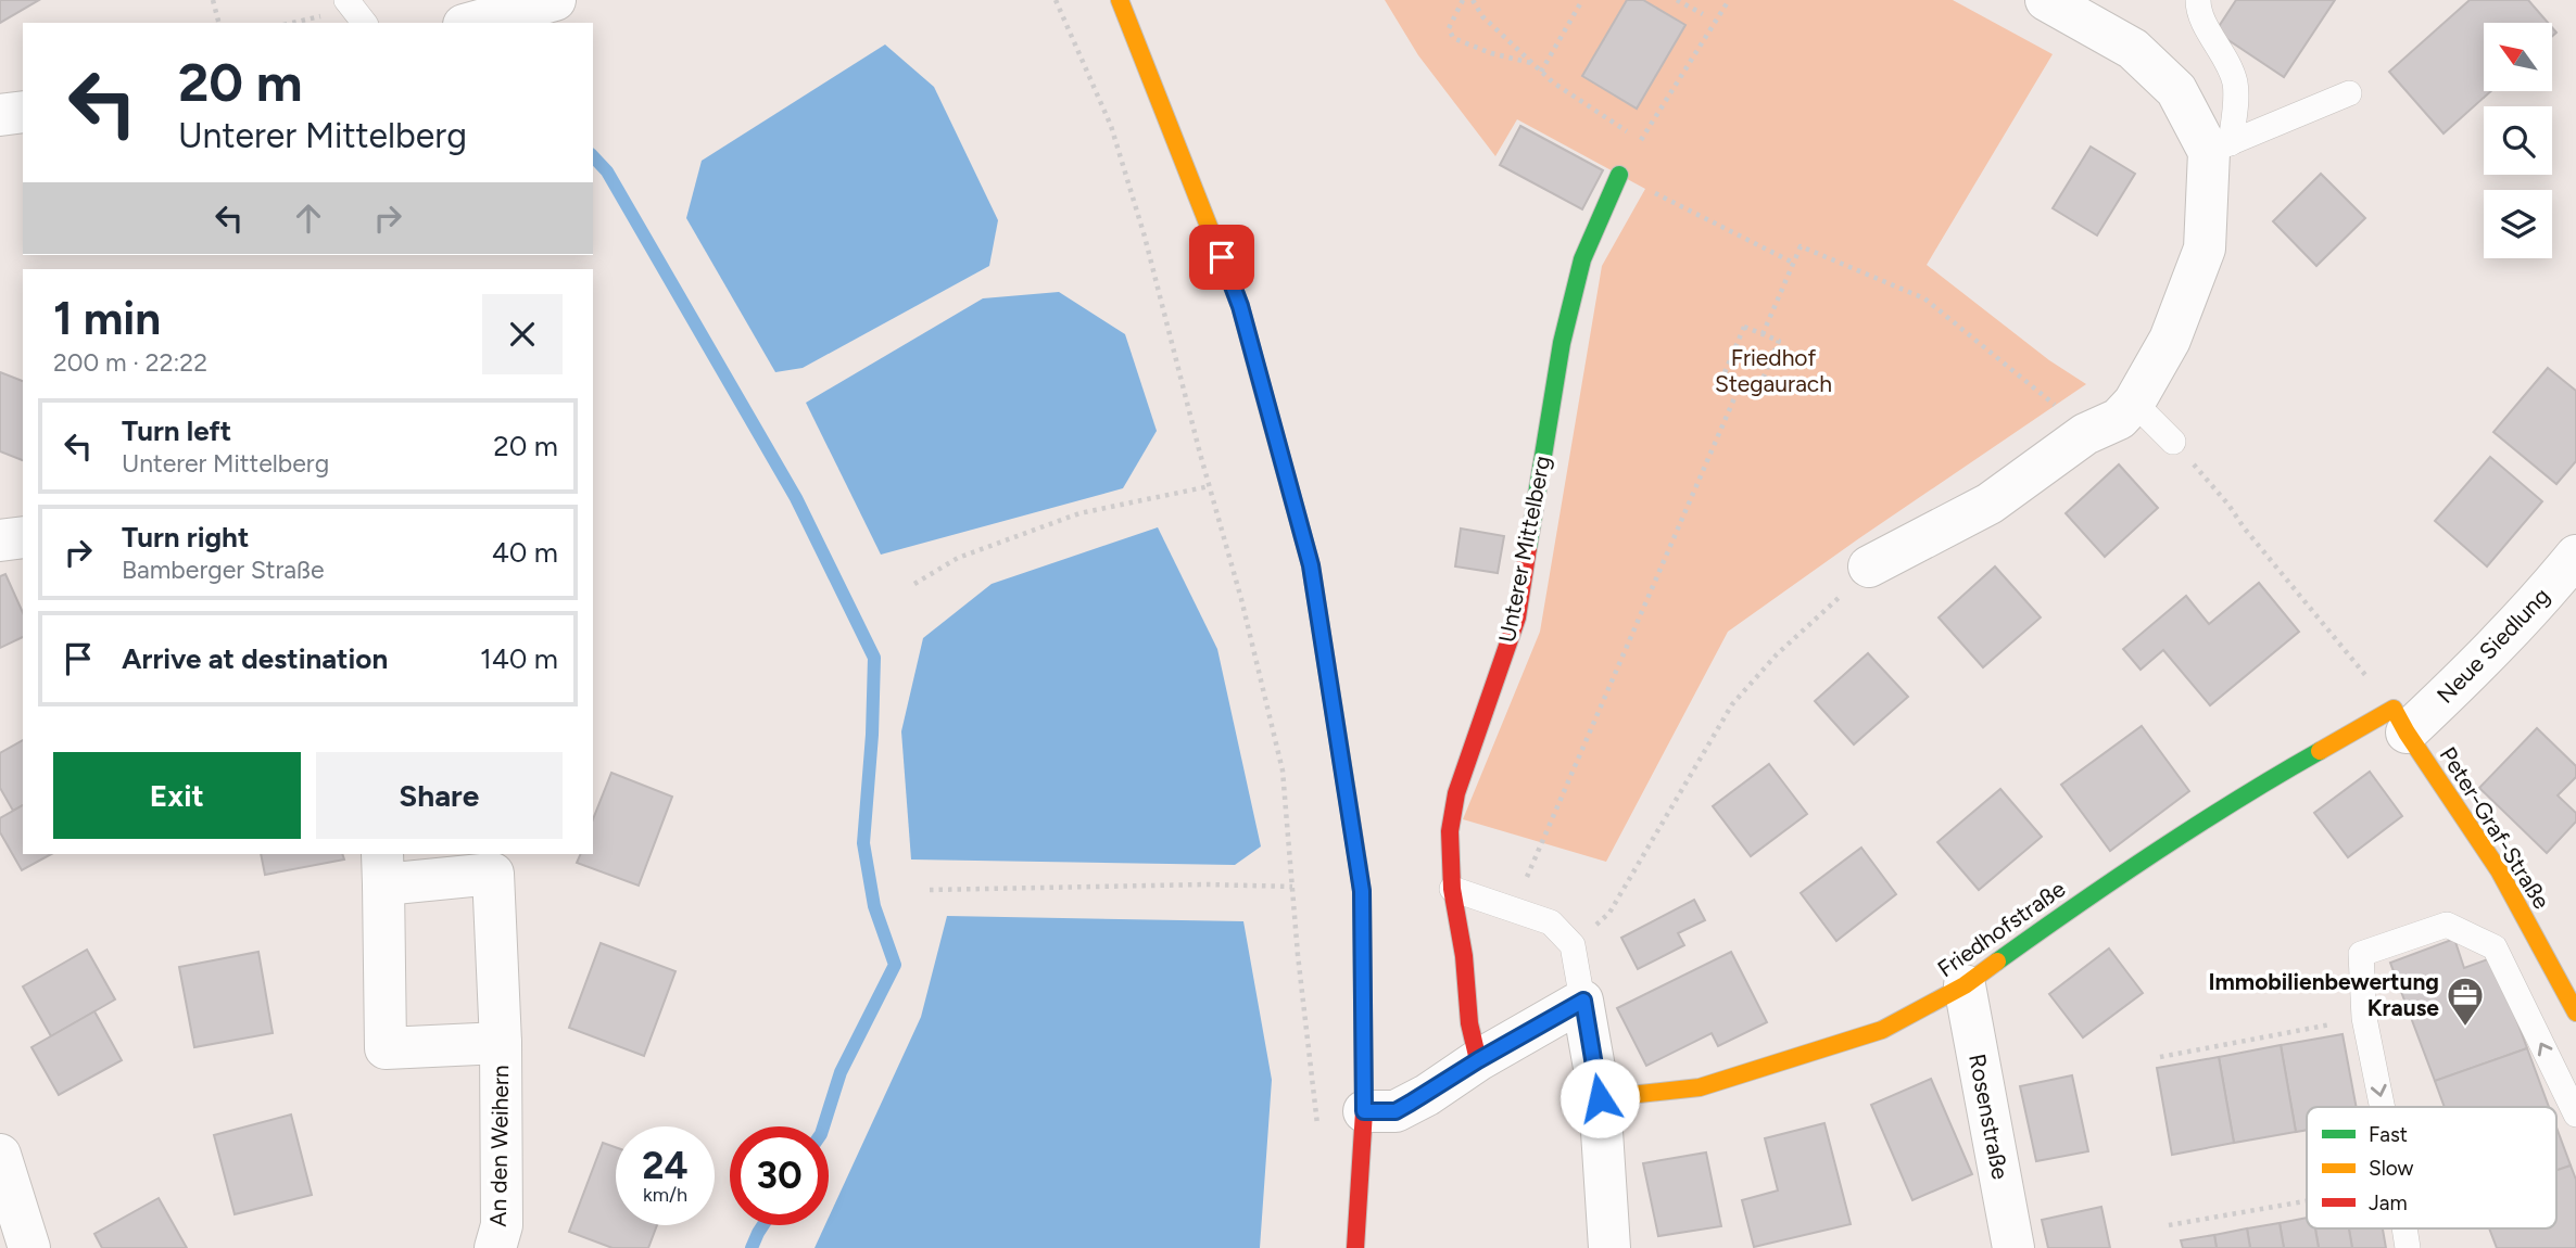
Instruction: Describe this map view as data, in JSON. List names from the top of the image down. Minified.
{"streets":{"street":["Unterer Mittelberg","Neue Siedlung","Peter-Graf-Straße","Friedhofstraße","Rosenstraße","An den Weihern"]},"crossings":[["Neue Siedlung","Peter-Graf-Straße"],["Neue Siedlung","Friedhofstraße"],["Peter-Graf-Straße","Friedhofstraße"],["Friedhofstraße","Rosenstraße"]],"parks":["Friedhof Stegaurach"],"places":{"office":["Immobilienbewertung Krause"]},"legend":["Fast","Slow","Jam"],"north":"top left","page":{"turn":["20 m","Unterer Mittelberg"],"heading":["1 min","200 m · 22:22"],"list":[{"name":"Turn left","note":"Unterer Mittelberg","value":"20 m"},{"name":"Turn right","note":"Bamberger Straße","value":"40 m"},{"name":"Arrive at destination","value":"140 m"}],"buttons":["Exit","Share"],"speed":"24 km/h","limit":"30"}}
